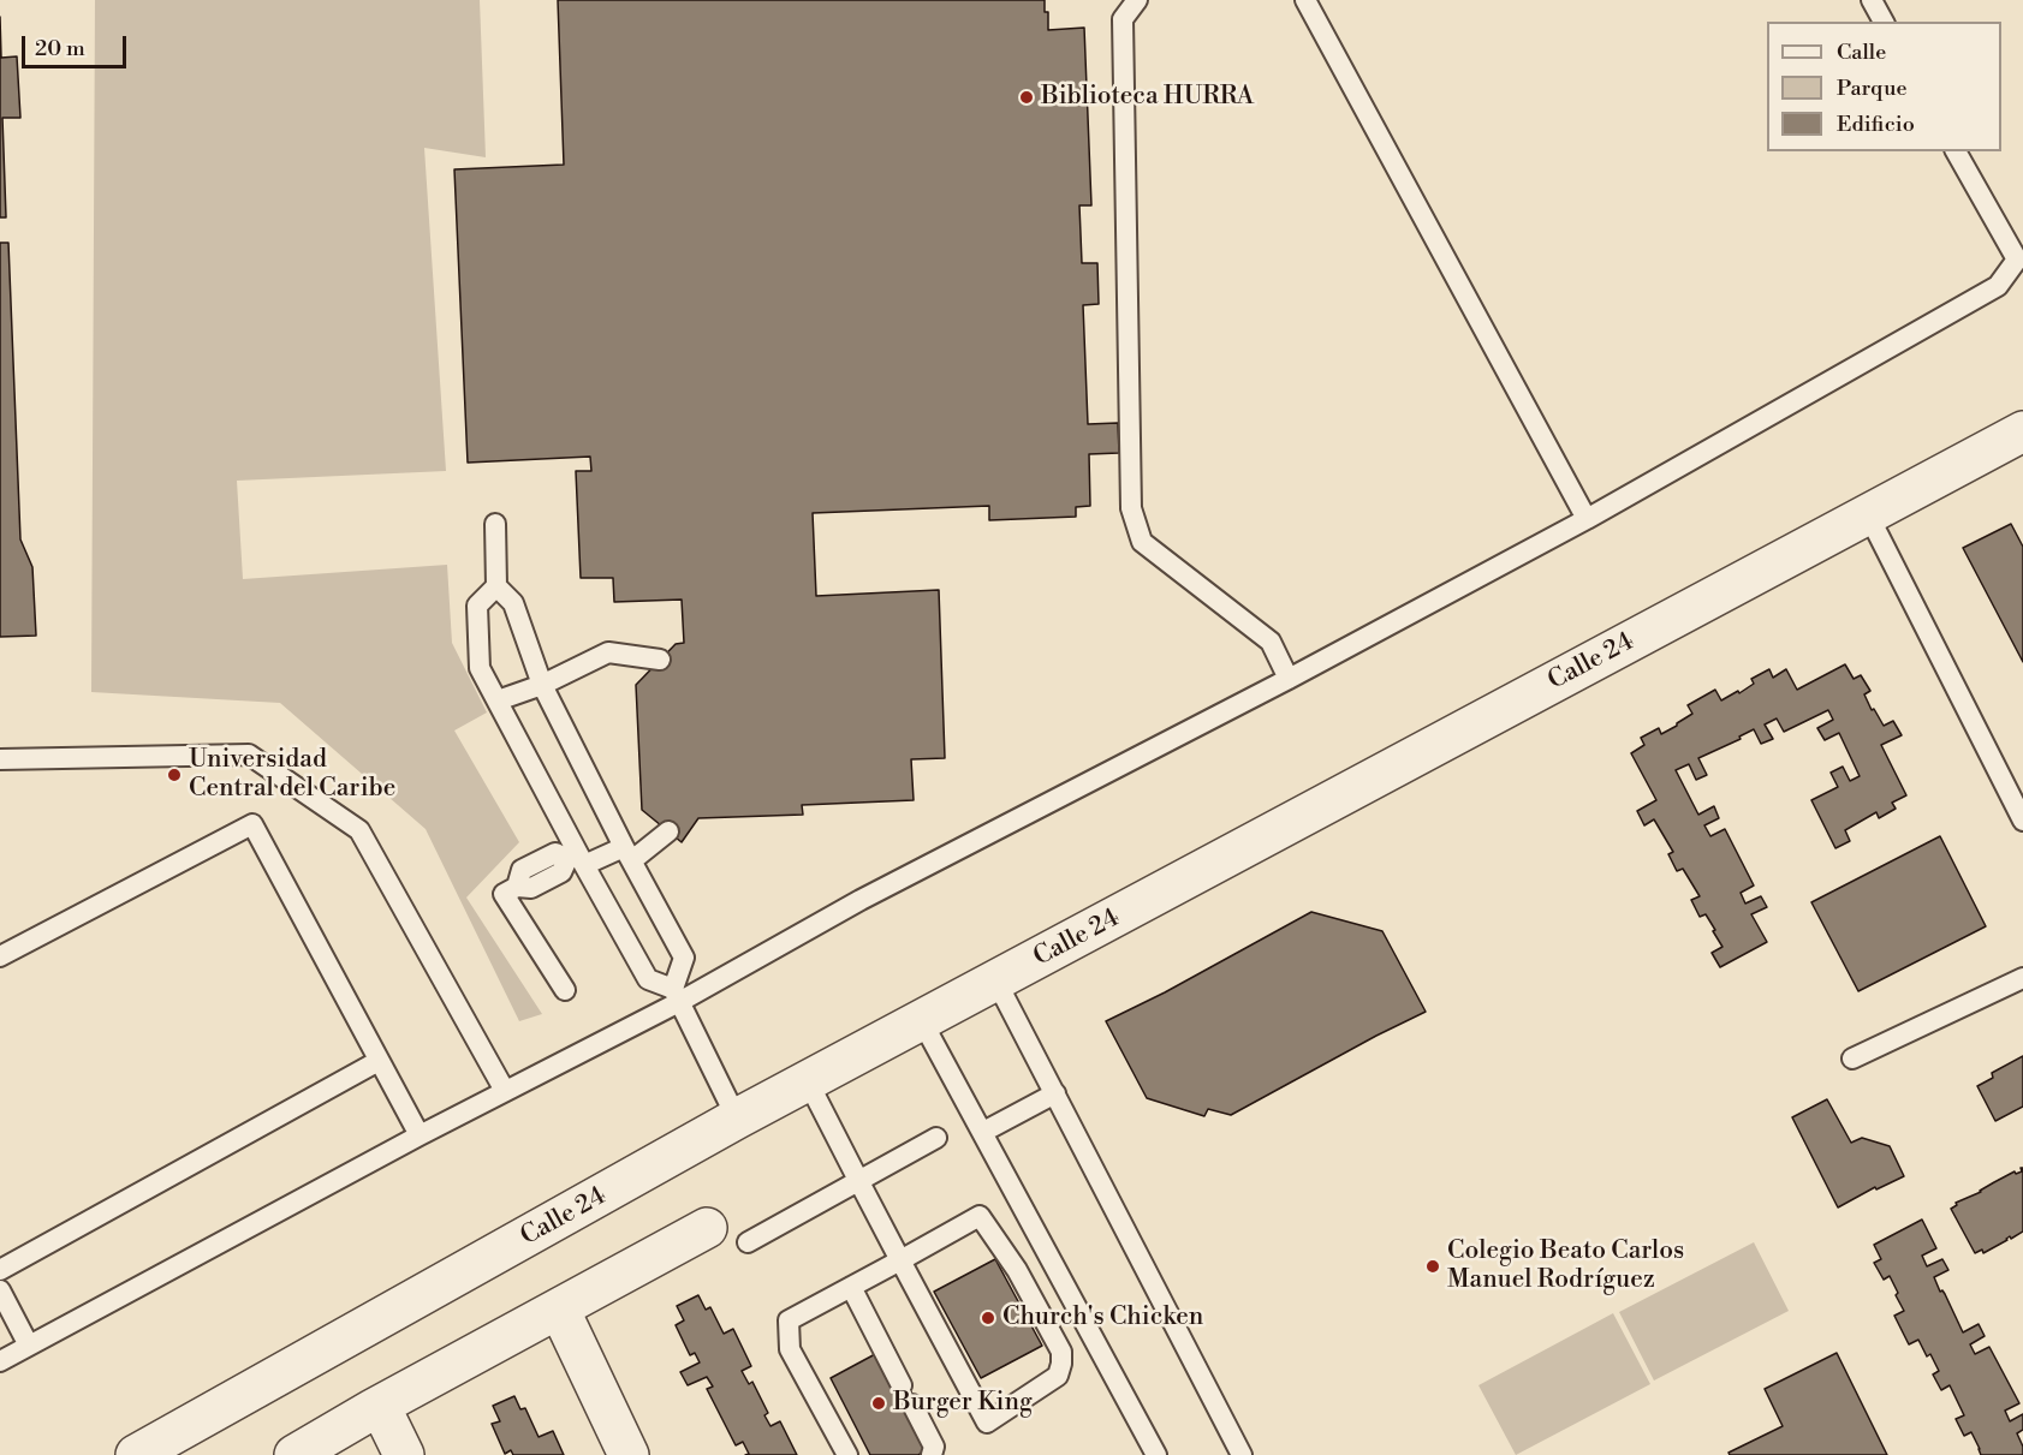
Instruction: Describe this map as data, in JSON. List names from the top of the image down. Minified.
{"streets":{"street":["Calle 24"]},"places":["Biblioteca HURRA","Universidad Central del Caribe","Colegio Beato Carlos Manuel Rodríguez","Church's Chicken","Burger King"],"legend":["Calle","Parque","Edificio"],"scale_bar":"20 m"}
